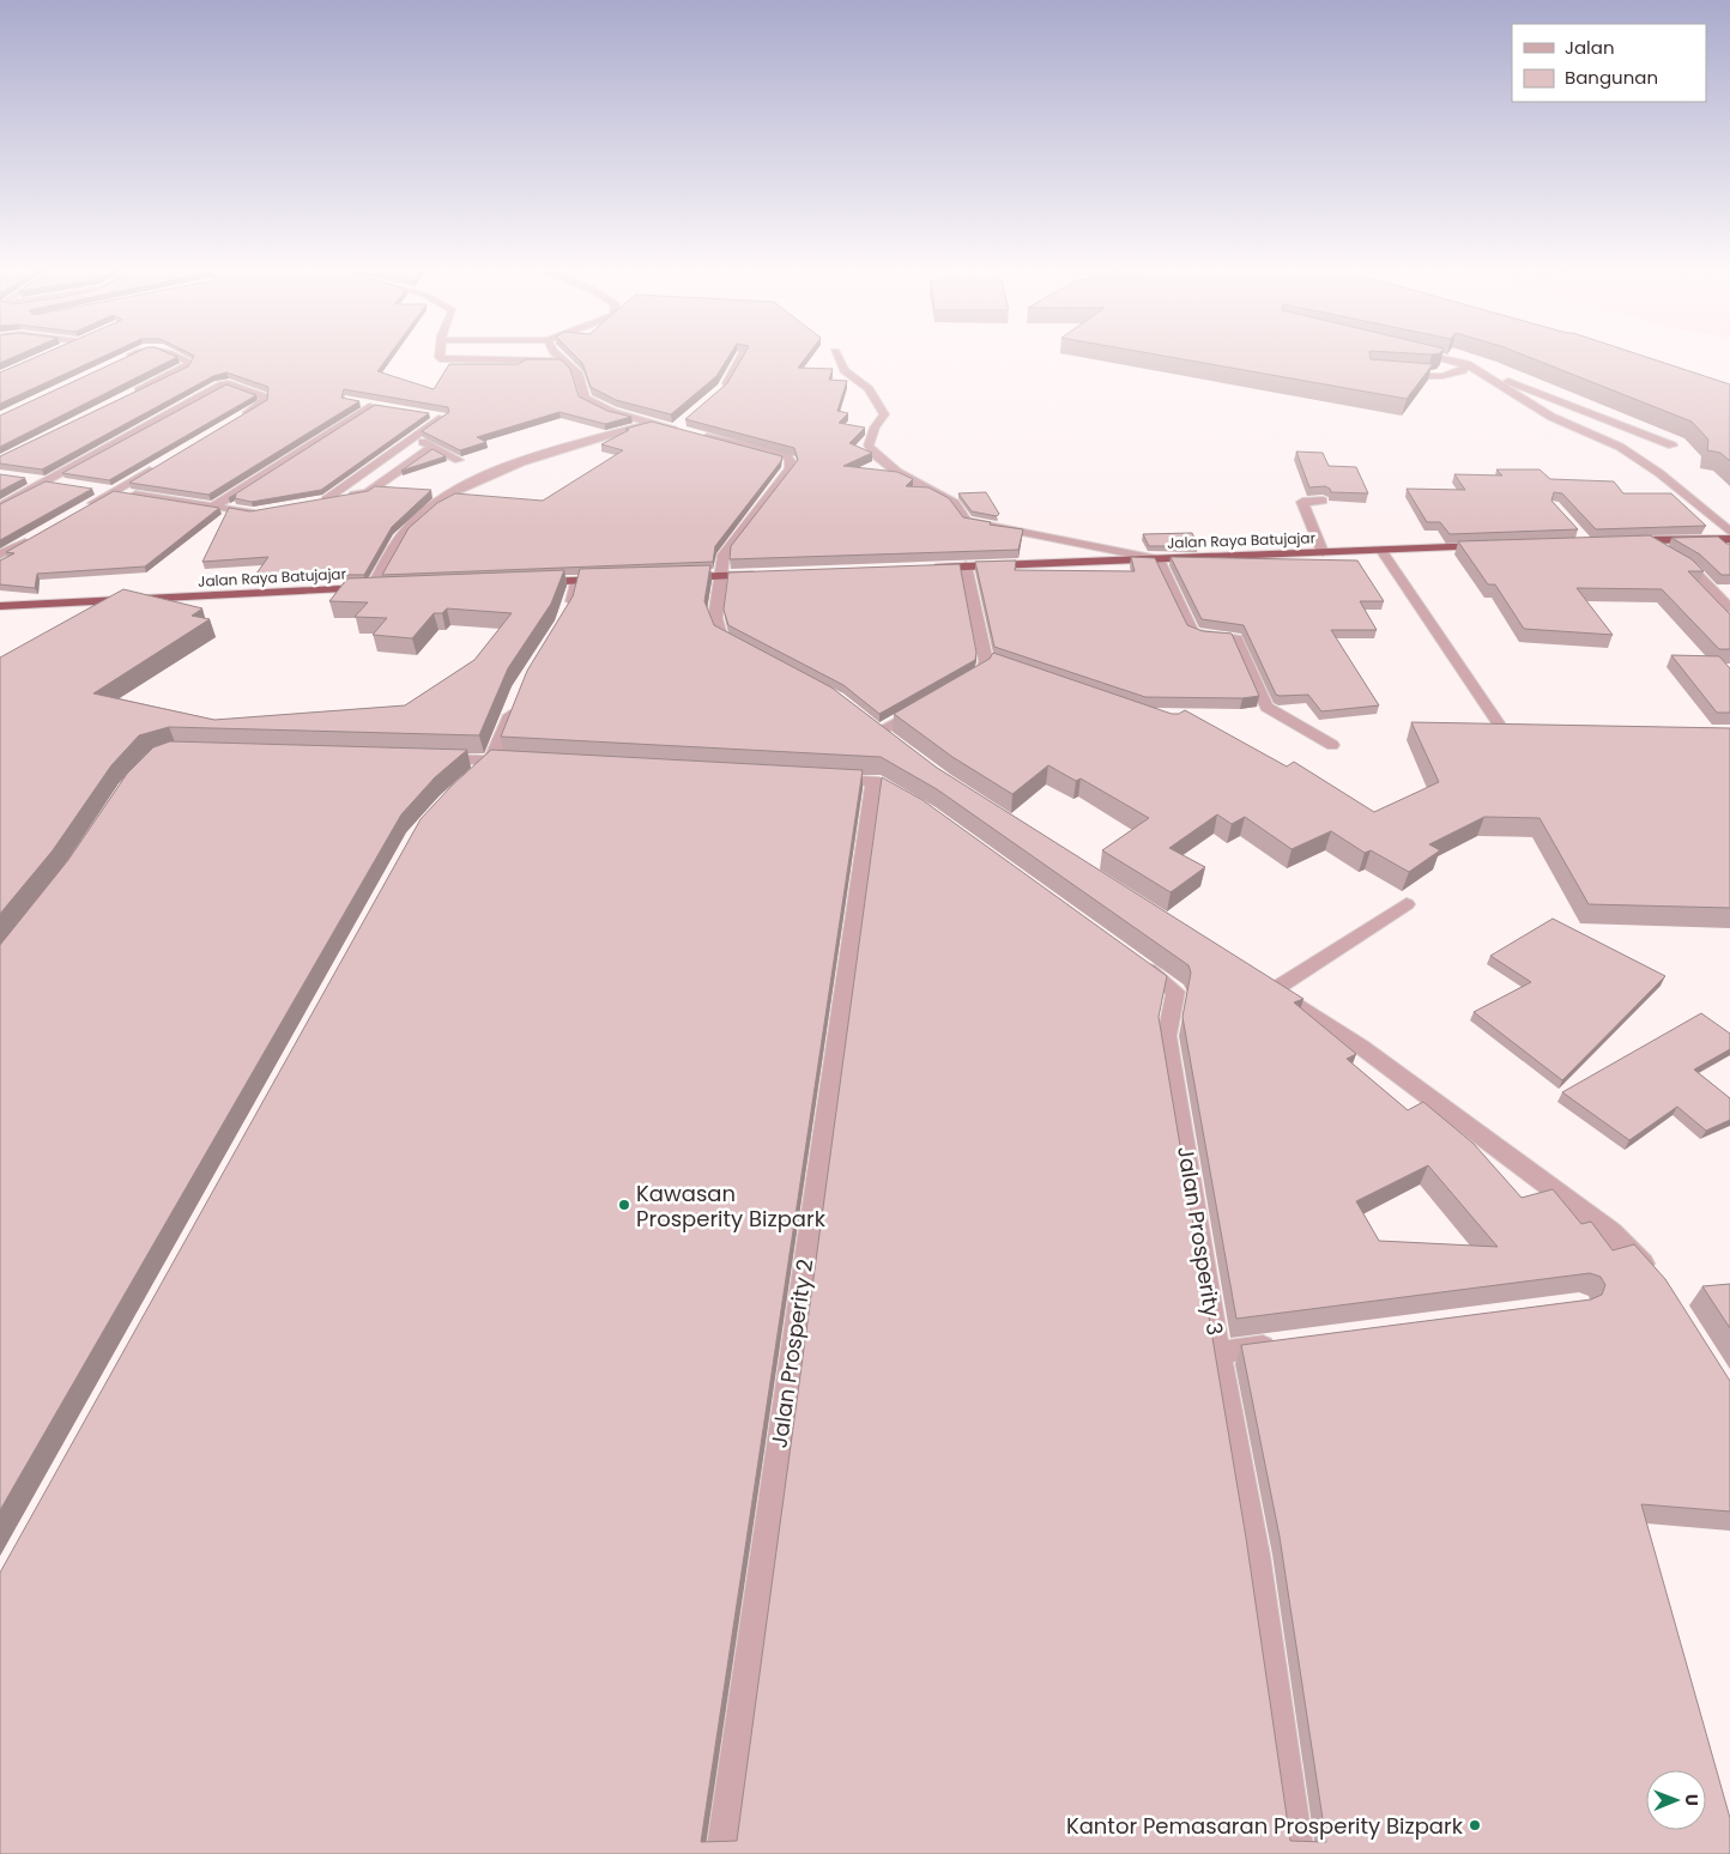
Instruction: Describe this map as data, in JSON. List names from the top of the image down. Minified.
{"streets":{"highway":["Jalan Raya Batujajar"],"street":["Jalan Prosperity 3","Jalan Prosperity 2"]},"places":["Kawasan Prosperity Bizpark","Kantor Pemasaran Prosperity Bizpark"],"legend":["Jalan","Bangunan"],"north":"right"}
